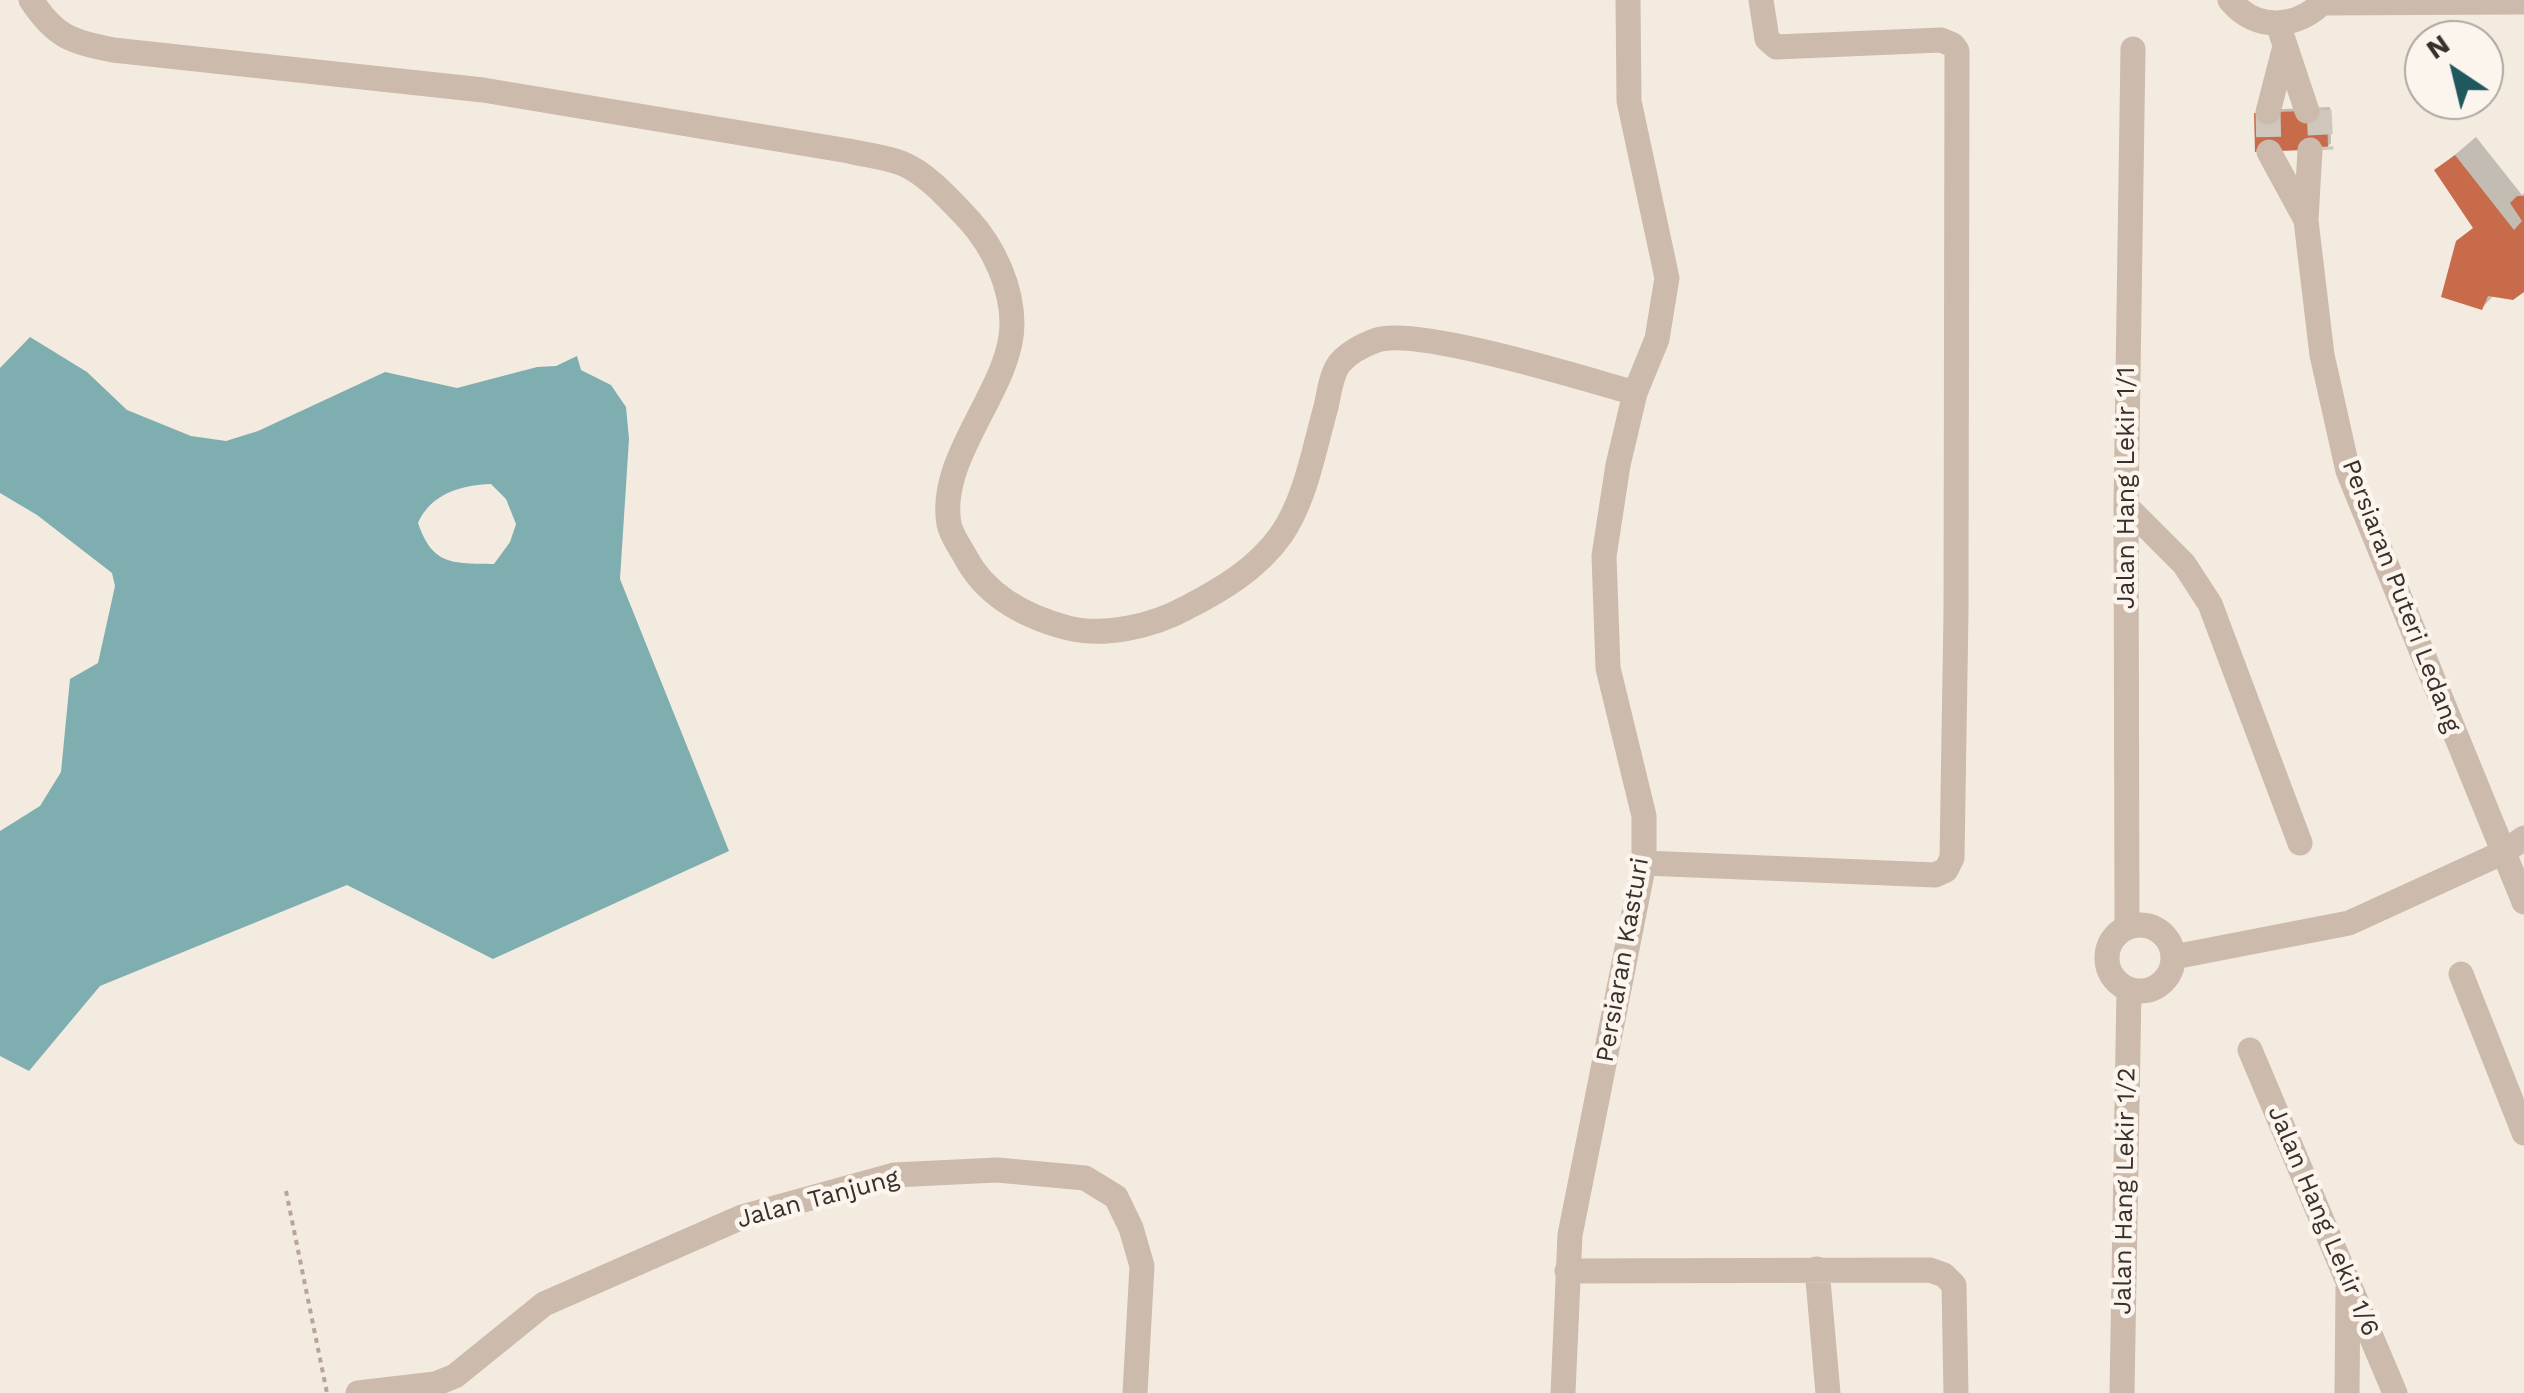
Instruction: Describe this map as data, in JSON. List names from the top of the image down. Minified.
{"streets":{"street":["Jalan Hang Lekir 1/1","Persiaran Puteri Ledang","Persiaran Kasturi","Jalan Hang Lekir 1/2","Jalan Tanjung","Jalan Hang Lekir 1/6"]},"crossings":[["Jalan Hang Lekir 1/1","Jalan Hang Lekir 1/2"]],"north":"top left"}
